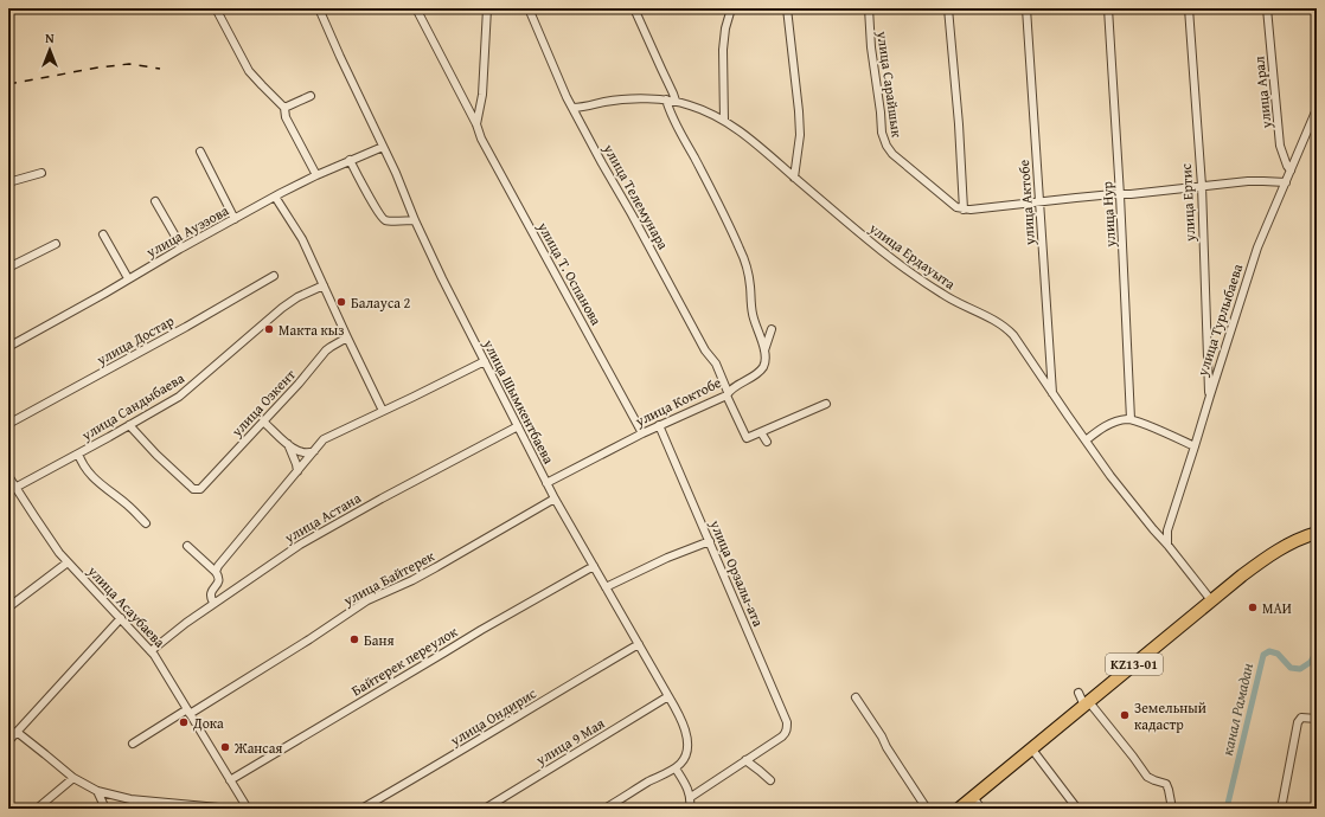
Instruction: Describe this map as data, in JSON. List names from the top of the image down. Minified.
{"streets":{"highway":["KZ13-01"],"street":["улица Сарайшык","улица Арал","улица Телемунара","улица Актобе","улица Ертис","улица Нур","улица Ауэзова","улица Ердауыта","улица Т. Оспанова","улица Турлыбаева","улица Достар","улица Шымкентбаева","улица Коктобе","улица Озкент","улица Сандыбаева","улица Астана","улица Орзалы-ата","улица Байтерек","улица Асаубаева","Байтерек переулок","улица Ондирис","улица 9 Мая"]},"crossings":[["улица Арал","улица Турлыбаева"],["улица Телемунара","улица Ердауыта"],["улица Телемунара","улица Коктобе"],["улица Актобе","улица Ердауыта"],["улица Ертис","улица Турлыбаева"],["улица Ауэзова","улица Шымкентбаева"],["улица Ердауыта","улица Турлыбаева"],["улица Ердауыта","KZ13-01"],["улица Т. Оспанова","улица Коктобе"],["улица Шымкентбаева","улица Коктобе"],["улица Шымкентбаева","улица Астана"],["улица Шымкентбаева","улица Байтерек"],["улица Шымкентбаева","Байтерек переулок"],["улица Шымкентбаева","улица Ондирис"],["улица Шымкентбаева","улица 9 Мая"],["улица Коктобе","улица Орзалы-ата"],["улица Озкент","улица Сандыбаева"],["улица Сандыбаева","улица Асаубаева"],["улица Астана","улица Асаубаева"],["улица Байтерек","улица Асаубаева"],["улица Асаубаева","Байтерек переулок"]],"water":["канал Рамадан"],"places":["Балауса 2","Макта кыз","МАИ","Баня","Земельный кадастр","Дока","Жансая"],"north":"top"}
